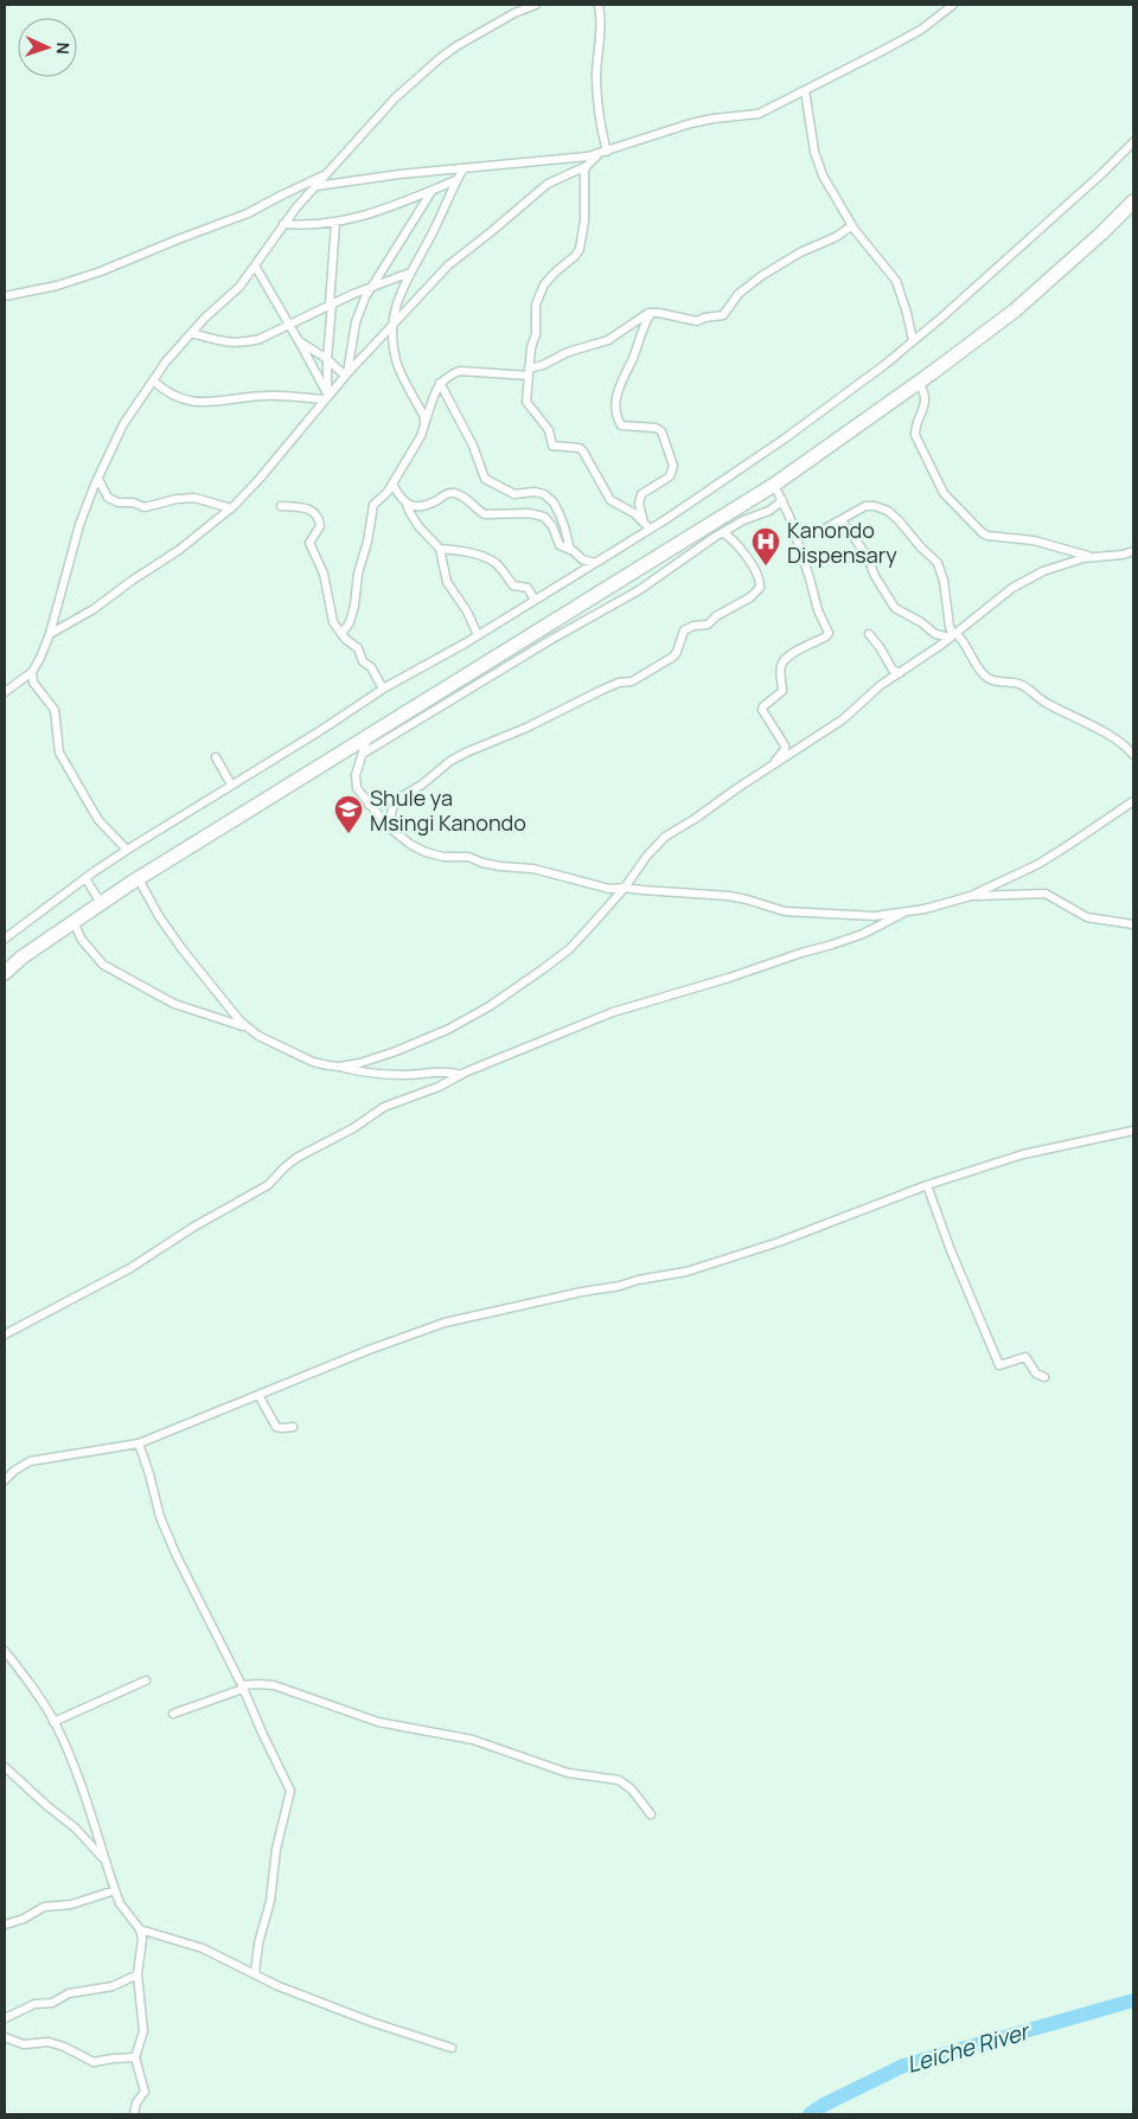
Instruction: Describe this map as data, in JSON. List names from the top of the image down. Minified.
{"water":["Leiche River"],"places":{"hospital":["Kanondo Dispensary"],"school or university":["Shule ya Msingi Kanondo"]},"north":"right"}
